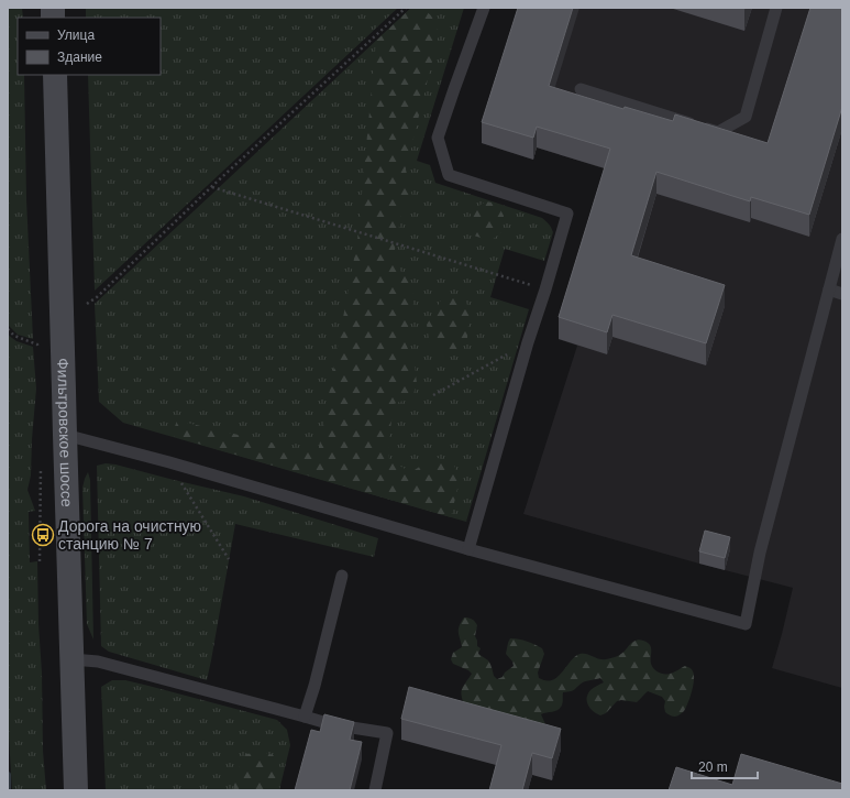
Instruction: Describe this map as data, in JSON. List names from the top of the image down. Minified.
{"streets":{"main road":["Фильтровское шоссе"]},"places":{"bus stop":["Дорога на очистную станцию № 7"]},"legend":["Улица","Здание"],"scale_bar":"20 m"}
